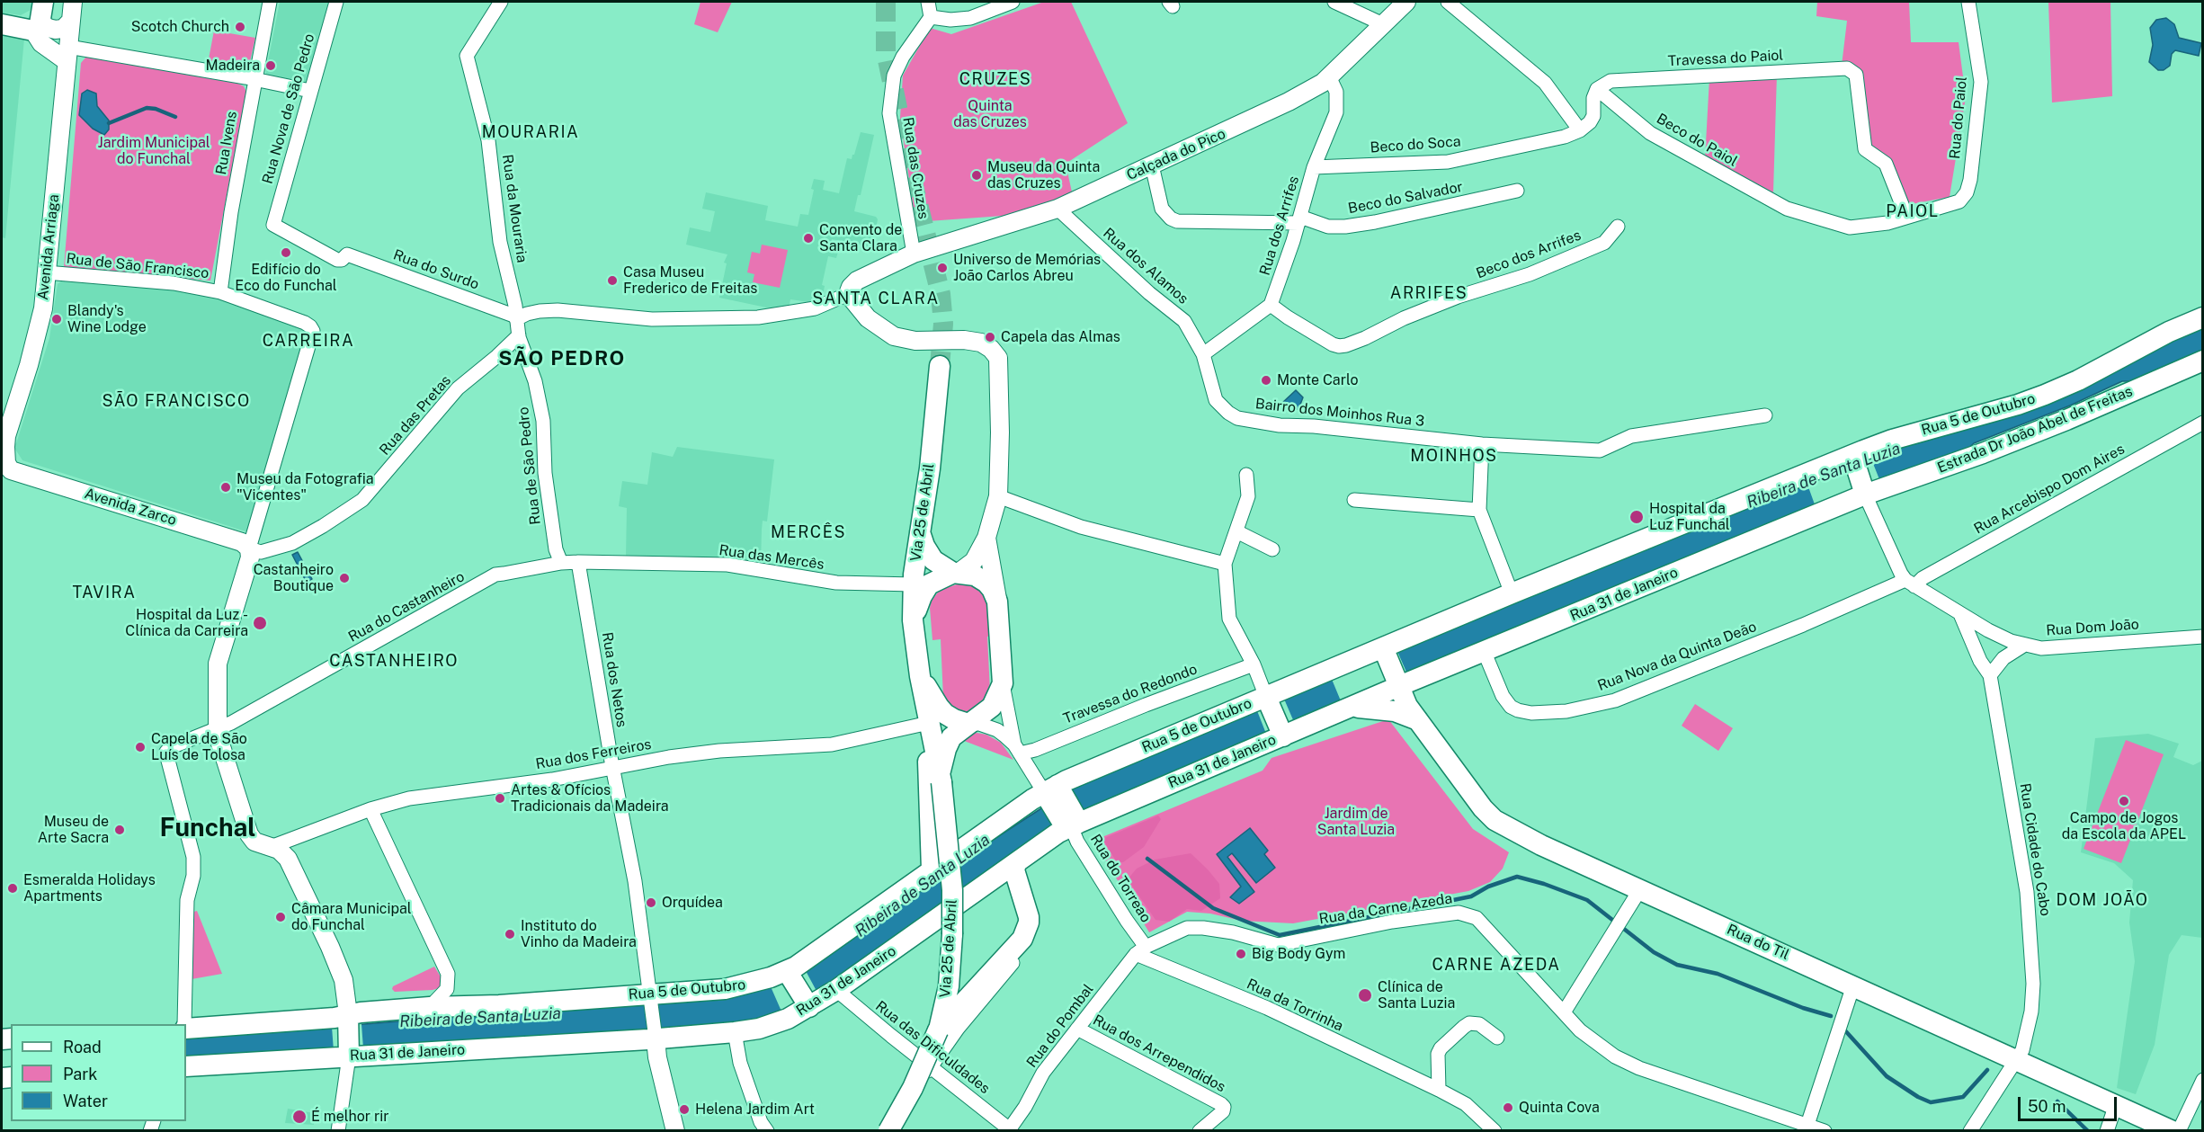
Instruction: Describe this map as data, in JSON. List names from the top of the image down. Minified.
{"streets":{"main road":["Rua 5 de Outubro","Estrada Dr João Abel de Freitas","Via 25 de Abril","Rua 31 de Janeiro","Rua do Til"],"street":["Travessa do Paiol","Rua Nova de São Pedro","Rua do Paiol","Beco do Paiol","Rua Ivens","Beco do Soca","Calçada do Pico","Rua das Cruzes","Beco do Salvador","Rua da Mouraria","Rua dos Arrifes","Avenida Arriaga","Beco dos Arrifes","Rua de São Francisco","Rua dos Alamos","Rua do Surdo","Bairro dos Moinhos Rua 3","Rua das Pretas","Rua de São Pedro","Rua Arcebispo Dom Aires","Avenida Zarco","Rua das Mercês","Rua do Castanheiro","Rua Dom João","Rua Nova da Quinta Deão","Rua dos Netos","Travessa do Redondo","Rua dos Ferreiros","Rua Cidade do Cabo","Rua do Torreao","Rua da Carne Azeda","Rua da Torrinha","Rua do Pombal","Rua das Dificuldades","Rua dos Arrependidos"]},"crossings":[["Travessa do Paiol","Beco do Paiol"],["Rua Nova de São Pedro","Rua do Surdo"],["Rua do Paiol","Beco do Paiol"],["Rua Ivens","Rua de São Francisco"],["Beco do Soca","Rua dos Arrifes"],["Calçada do Pico","Rua das Cruzes"],["Calçada do Pico","Beco do Salvador"],["Calçada do Pico","Rua dos Arrifes"],["Calçada do Pico","Rua dos Alamos"],["Beco do Salvador","Rua dos Arrifes"],["Rua da Mouraria","Rua do Surdo"],["Rua da Mouraria","Rua das Pretas"],["Rua da Mouraria","Rua de São Pedro"],["Rua dos Arrifes","Beco dos Arrifes"],["Avenida Arriaga","Rua de São Francisco"],["Avenida Arriaga","Avenida Zarco"],["Rua de São Francisco","Rua das Pretas"],["Rua de São Francisco","Avenida Zarco"],["Rua dos Alamos","Bairro dos Moinhos Rua 3"],["Rua 5 de Outubro","Via 25 de Abril"],["Rua 5 de Outubro","Rua dos Netos"],["Rua 5 de Outubro","Rua do Til"],["Rua das Pretas","Rua de São Pedro"],["Rua das Pretas","Avenida Zarco"],["Estrada Dr João Abel de Freitas","Rua 31 de Janeiro"],["Rua de São Pedro","Rua das Mercês"],["Rua de São Pedro","Rua do Castanheiro"],["Rua Arcebispo Dom Aires","Rua Dom João"],["Rua Arcebispo Dom Aires","Rua Nova da Quinta Deão"],["Via 25 de Abril","Rua das Mercês"],["Via 25 de Abril","Rua dos Ferreiros"],["Rua das Mercês","Rua do Castanheiro"],["Rua das Mercês","Rua dos Netos"],["Rua 31 de Janeiro","Rua Nova da Quinta Deão"],["Rua 31 de Janeiro","Rua dos Netos"],["Rua 31 de Janeiro","Rua do Torreao"],["Rua 31 de Janeiro","Rua do Til"],["Rua 31 de Janeiro","Rua das Dificuldades"],["Rua Dom João","Rua Nova da Quinta Deão"],["Rua Dom João","Rua Cidade do Cabo"],["Rua dos Netos","Rua dos Ferreiros"],["Rua Cidade do Cabo","Rua do Til"],["Rua do Torreao","Rua da Carne Azeda"],["Rua do Torreao","Rua da Torrinha"],["Rua do Torreao","Rua do Pombal"],["Rua da Carne Azeda","Rua da Torrinha"],["Rua da Carne Azeda","Rua do Pombal"],["Rua da Torrinha","Rua do Pombal"],["Rua do Pombal","Rua das Dificuldades"],["Rua do Pombal","Rua dos Arrependidos"]],"districts":["CRUZES","MOURARIA","PAIOL","ARRIFES","SANTA CLARA","CARREIRA","SÃO PEDRO","SÃO FRANCISCO","MOINHOS","MERCÊS","TAVIRA","CASTANHEIRO","Funchal","DOM JOÃO","CARNE AZEDA"],"water":["Ribeira de Santa Luzia"],"parks":["Quinta das Cruzes","Jardim Municipal do Funchal","Jardim de Santa Luzia"],"places":["Scotch Church","Madeira","Museu da Quinta das Cruzes","Convento de Santa Clara","Edifício do Eco do Funchal","Universo de Memórias João Carlos Abreu","Casa Museu Frederico de Freitas","Blandy's Wine Lodge","Capela das Almas","Monte Carlo","Museu da Fotografia \"Vicentes\"","Hospital da Luz Funchal","Castanheiro Boutique","Hospital da Luz - Clínica da Carreira","Capela de São Luís de Tolosa","Artes & Ofícios Tradicionais da Madeira","Campo de Jogos da Escola da APEL","Museu de Arte Sacra","Esmeralda Holidays Apartments","Orquídea","Câmara Municipal do Funchal","Instituto do Vinho da Madeira","Big Body Gym","Clínica de Santa Luzia","Quinta Cova","Helena Jardim Art","É melhor rir"],"legend":["Road","Park","Water"],"scale_bar":"50 m"}
